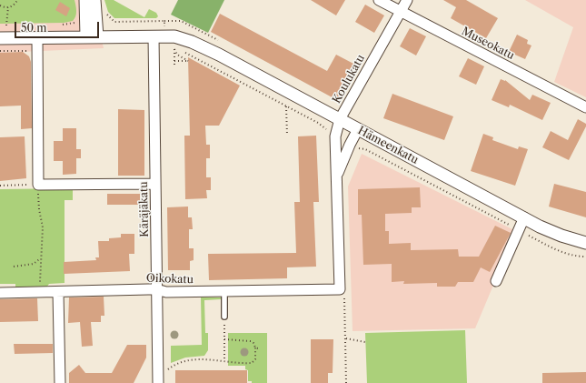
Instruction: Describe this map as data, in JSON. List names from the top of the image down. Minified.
{"streets":{"street":["Museokatu","Koulukatu","Hämeenkatu","Käräjäkatu","Oikokatu"]},"crossings":[["Museokatu","Koulukatu"],["Koulukatu","Hämeenkatu"],["Koulukatu","Oikokatu"],["Hämeenkatu","Käräjäkatu"],["Käräjäkatu","Oikokatu"]],"scale_bar":"50 m"}
